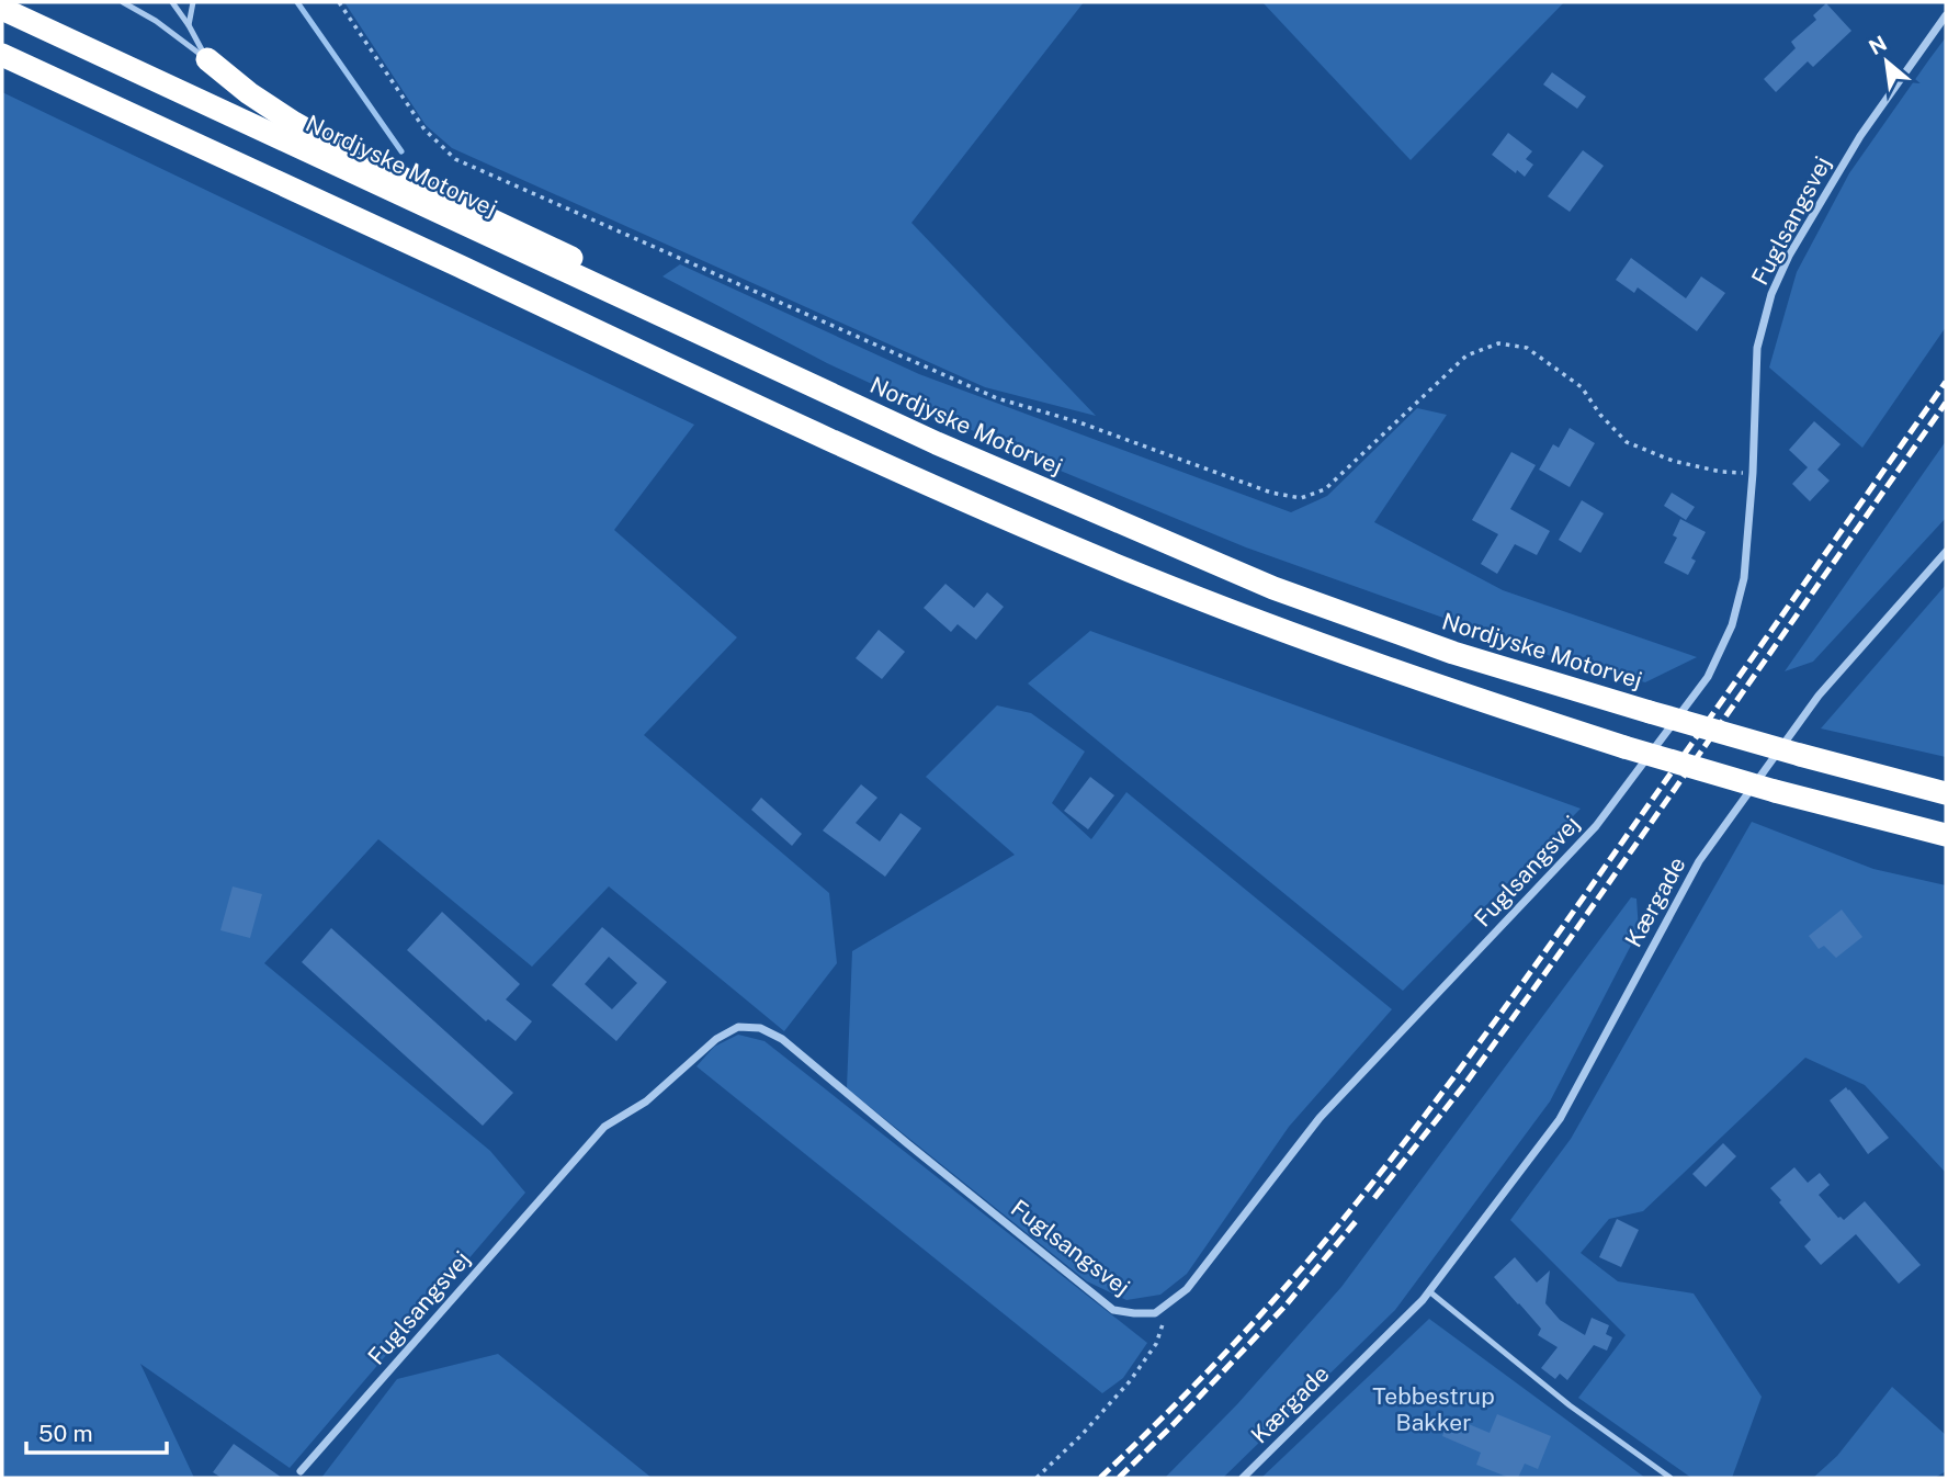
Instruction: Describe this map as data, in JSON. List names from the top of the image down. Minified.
{"streets":{"highway":["Nordjyske Motorvej"],"street":["Fuglsangsvej","Kærgade"]},"parks":["Tebbestrup Bakker"],"scale_bar":"50 m","north":"top left"}
